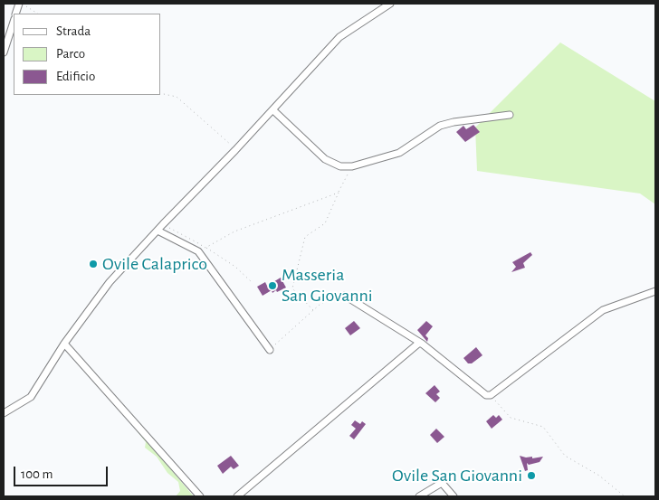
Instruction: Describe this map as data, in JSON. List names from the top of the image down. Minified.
{"places":["Ovile Calaprico","Masseria San Giovanni","Ovile San Giovanni"],"legend":["Strada","Parco","Edificio"],"scale_bar":"100 m"}
